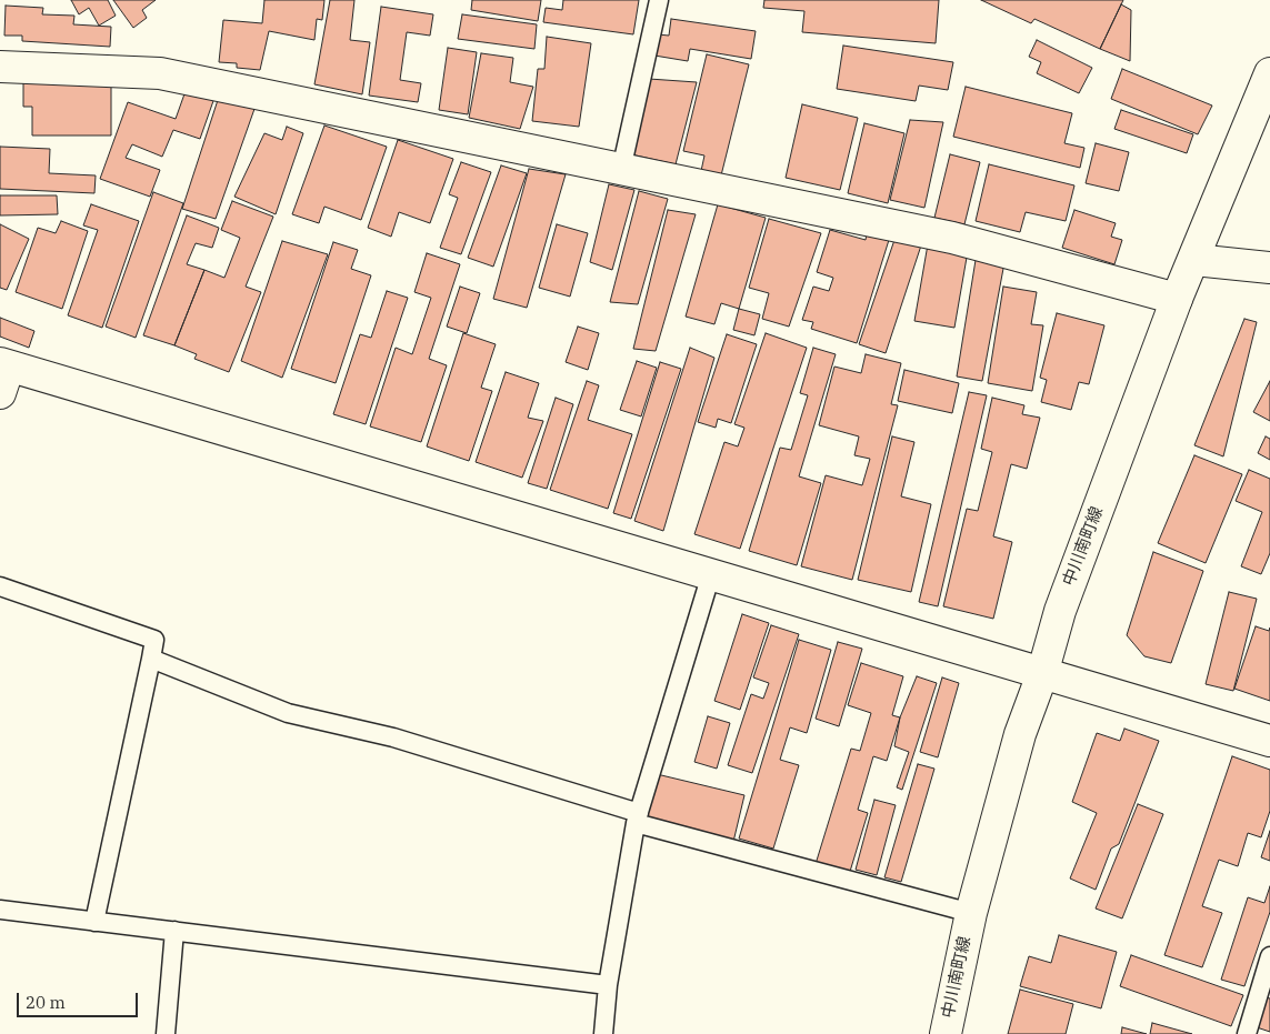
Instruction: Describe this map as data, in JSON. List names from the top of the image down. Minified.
{"streets":{"street":["中川南町線"]},"scale_bar":"20 m"}
